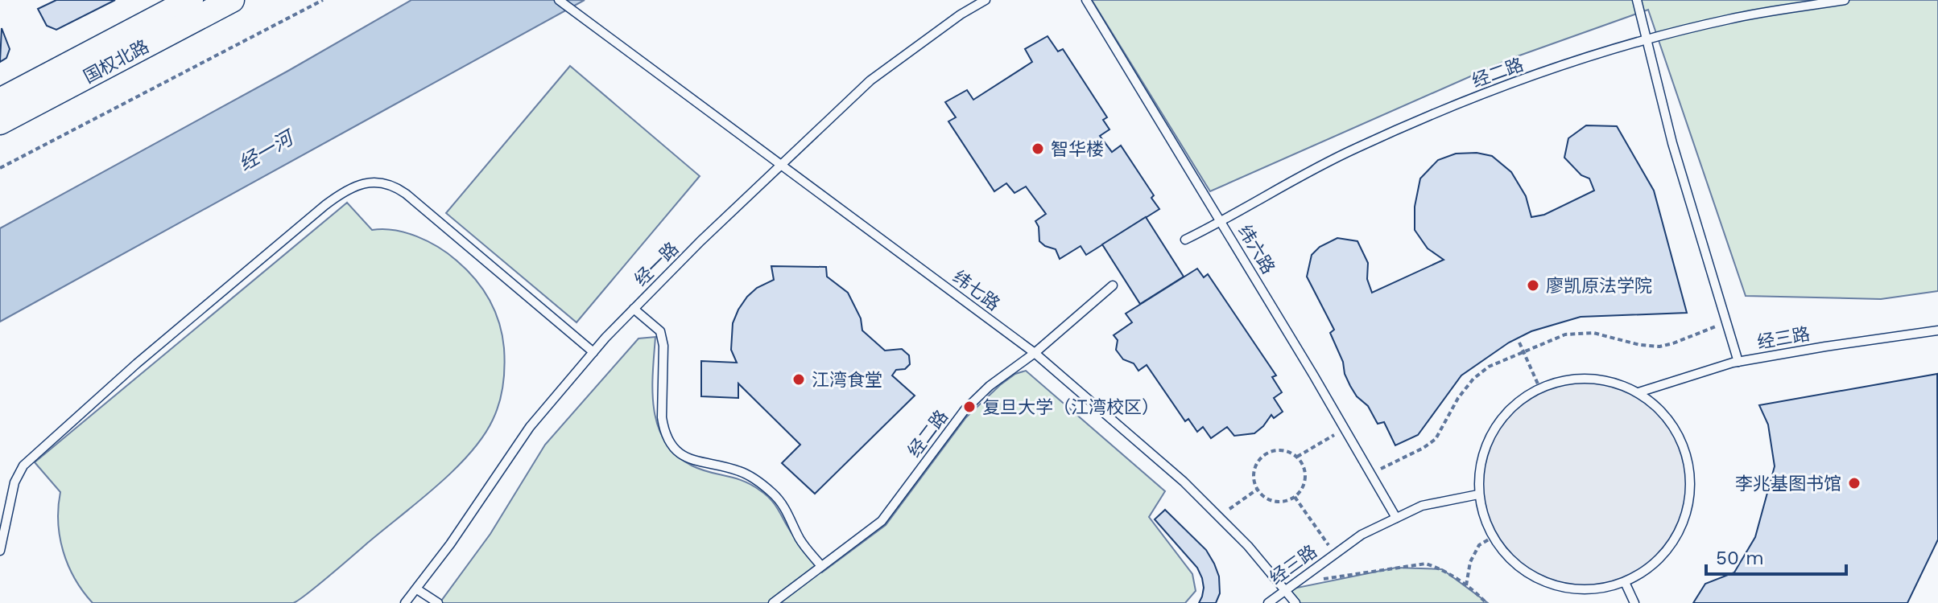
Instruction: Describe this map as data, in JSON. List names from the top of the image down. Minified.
{"streets":{"main road":["国权北路"],"lane":["经二路","纬六路","经一路","纬七路","经三路"]},"crossings":[["经二路","纬六路"],["经二路","纬七路"],["纬六路","经三路"],["经一路","纬七路"],["纬七路","经三路"]],"water":["经一河"],"places":["智华楼","廖凯原法学院","江湾食堂","复旦大学（江湾校区）","李兆基图书馆"],"scale_bar":"50 m"}
